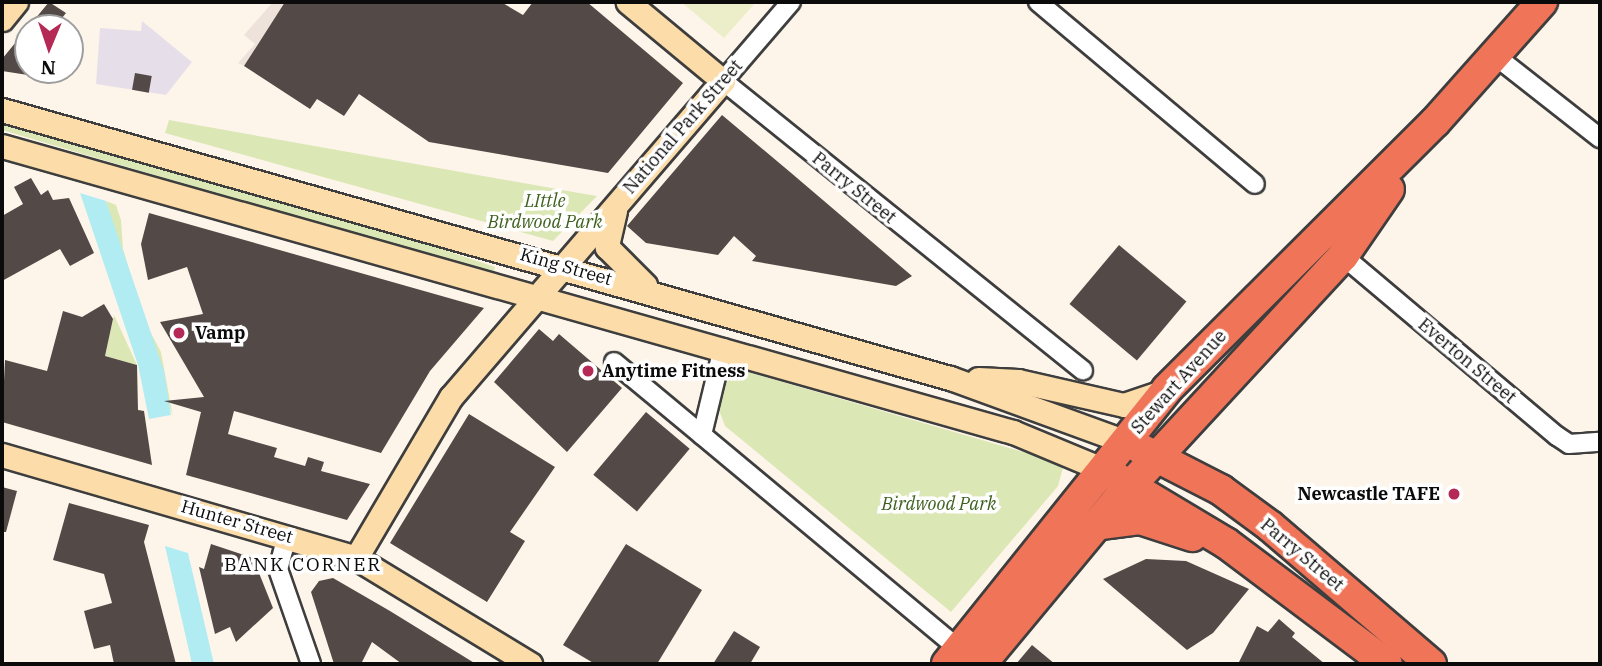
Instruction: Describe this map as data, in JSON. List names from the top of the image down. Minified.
{"streets":{"highway":["Parry Street","Stewart Avenue"],"main road":["National Park Street","King Street","Hunter Street"],"street":["Everton Street"]},"crossings":[["National Park Street","Parry Street"],["National Park Street","King Street"],["National Park Street","Hunter Street"],["Parry Street","King Street"],["Parry Street","Stewart Avenue"],["King Street","Stewart Avenue"],["Everton Street","Stewart Avenue"]],"districts":["BANK CORNER"],"parks":["LIttle Birdwood Park","Birdwood Park"],"places":["Vamp","Anytime Fitness","Newcastle TAFE"],"north":"bottom"}
